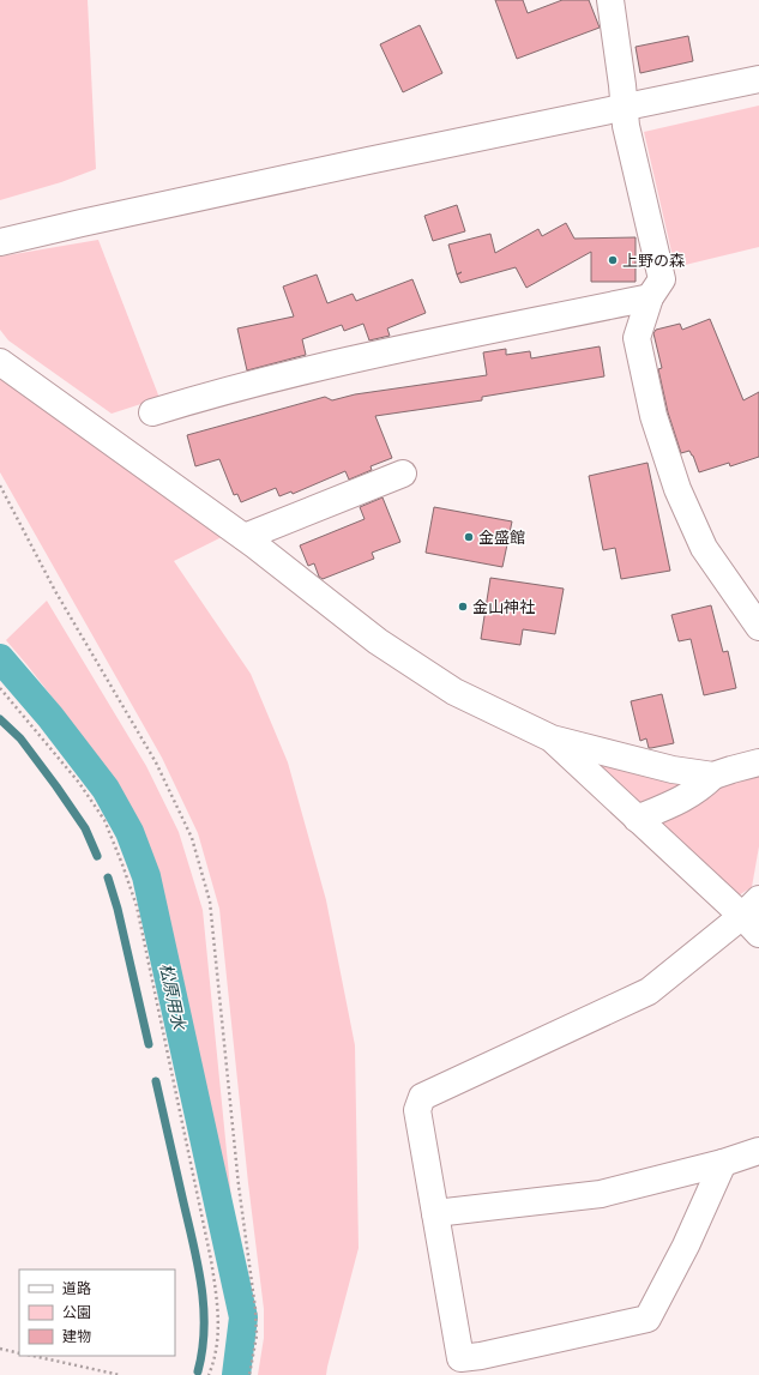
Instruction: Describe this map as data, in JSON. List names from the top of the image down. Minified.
{"water":["松原用水"],"places":["上野の森","金盛館","金山神社"],"legend":["道路","公園","建物"]}
